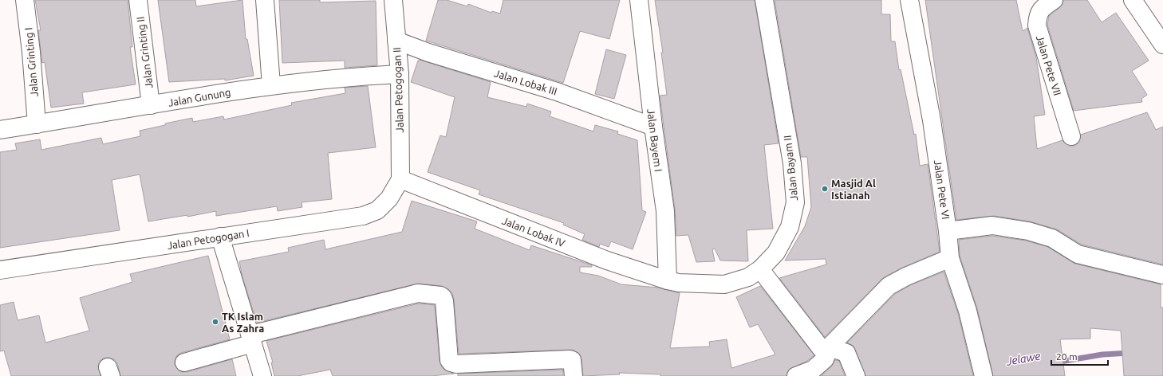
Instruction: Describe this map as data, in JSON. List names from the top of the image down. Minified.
{"streets":{"street":["Jalan Grinting II","Jalan Grinting I","Jalan Pete VII","Jalan Lobak III","Jalan Petogogan II","Jalan Gunung","Jalan Bayem I","Jalan Bayam II","Jalan Pete VI","Jalan Lobak IV","Jalan Petogogan I"]},"crossings":[["Jalan Grinting II","Jalan Gunung"],["Jalan Grinting I","Jalan Gunung"],["Jalan Lobak III","Jalan Petogogan II"],["Jalan Lobak III","Jalan Bayem I"],["Jalan Petogogan II","Jalan Gunung"],["Jalan Petogogan II","Jalan Lobak IV"],["Jalan Petogogan II","Jalan Petogogan I"],["Jalan Bayem I","Jalan Bayam II"],["Jalan Bayem I","Jalan Lobak IV"],["Jalan Bayam II","Jalan Lobak IV"],["Jalan Lobak IV","Jalan Petogogan I"]],"water":["Jelawe"],"places":["Masjid Al Istianah","TK Islam As Zahra"],"scale_bar":"20 m"}
